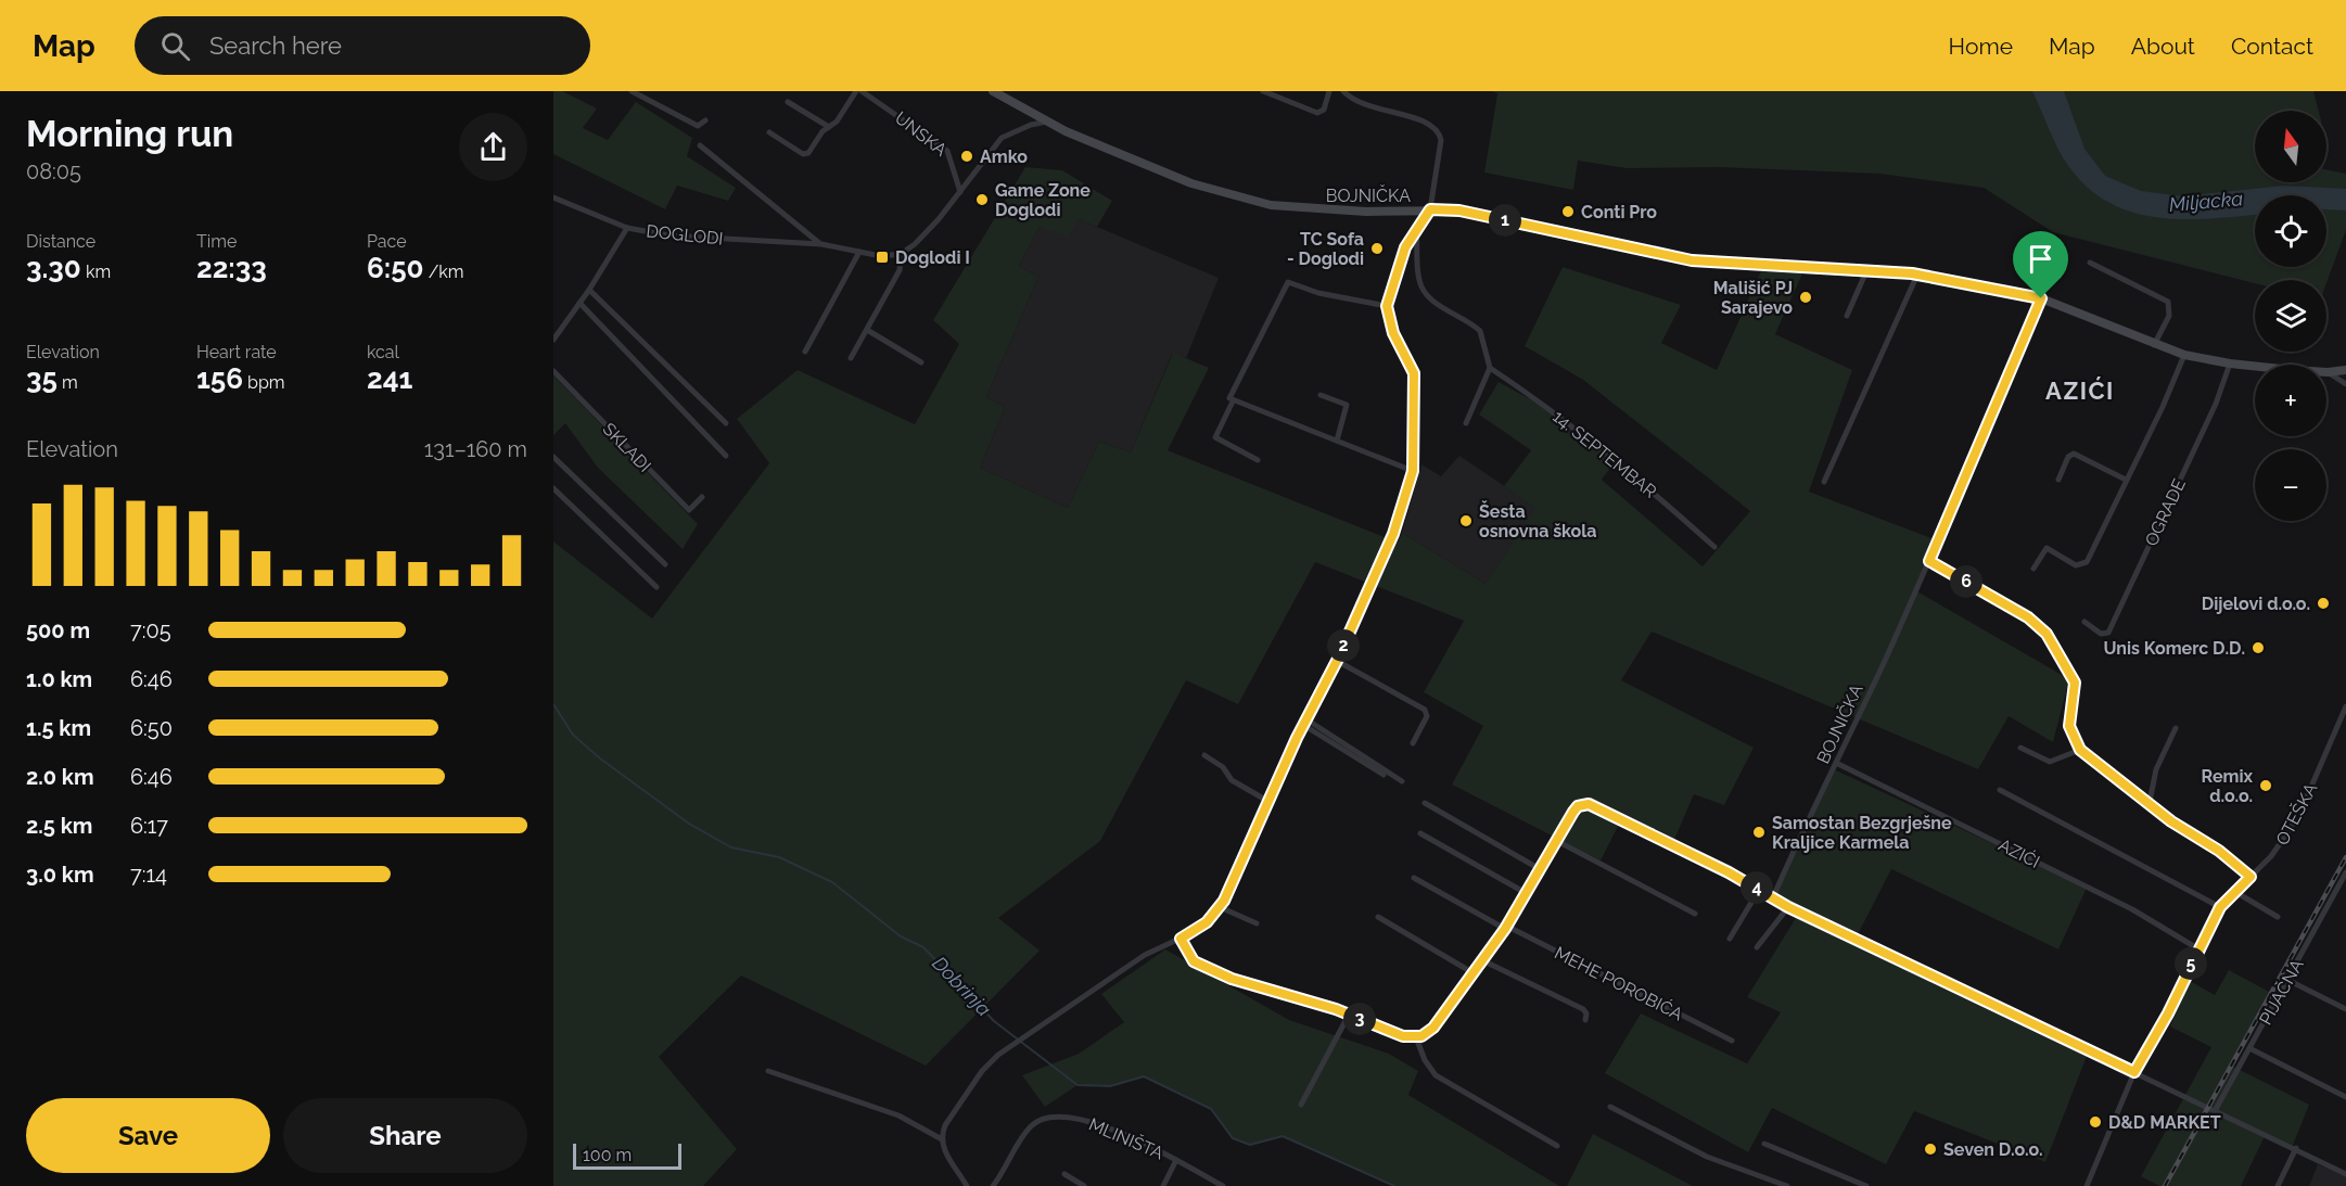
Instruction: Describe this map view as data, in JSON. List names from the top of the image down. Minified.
{"streets":{"main road":["BOJNIČKA"],"street":["UNSKA","DOGLODI","SKLADI","14. SEPTEMBAR","OGRADE","OTEŠKA","AZIĆI","MEHE POROBIĆA","PIJAČNA","MLINIŠTA"]},"crossings":[["BOJNIČKA","OGRADE"],["BOJNIČKA","AZIĆI"],["OTEŠKA","AZIĆI"]],"districts":["AZIĆI"],"water":["Miljacka","Dobrinja"],"places":{"other":["Amko","Game Zone Doglodi","Conti Pro","TC Sofa - Doglodi","Mališić PJ Sarajevo","Šesta osnovna škola","Dijelovi d.o.o.","Unis Komerc D.D.","Remix d.o.o.","Samostan Bezgrješne Kraljice Karmela","D&D MARKET","Seven D.o.o."],"transit":["Doglodi I"]},"scale_bar":"100 m","north":"top","page":{"header":"Map","search":"Search here","nav":["Home","Map","About","Contact"],"heading":["Morning run","08:05"],"map_buttons":["+","−"],"stats":[["Distance","3.30 km"],["Time","22:33"],["Pace","6:50 /km"],["Elevation","35 m"],["Heart rate","156 bpm"],["kcal","241"]],"pins":["1","6","2","4","5","3"],"chart":["Elevation","131–160 m"],"list":[{"name":"500 m","note":"7:05"},{"name":"1.0 km","note":"6:46"},{"name":"1.5 km","note":"6:50"},{"name":"2.0 km","note":"6:46"},{"name":"2.5 km","note":"6:17"},{"name":"3.0 km","note":"7:14"}],"buttons":["Save","Share"],"scale":"100 m"}}
